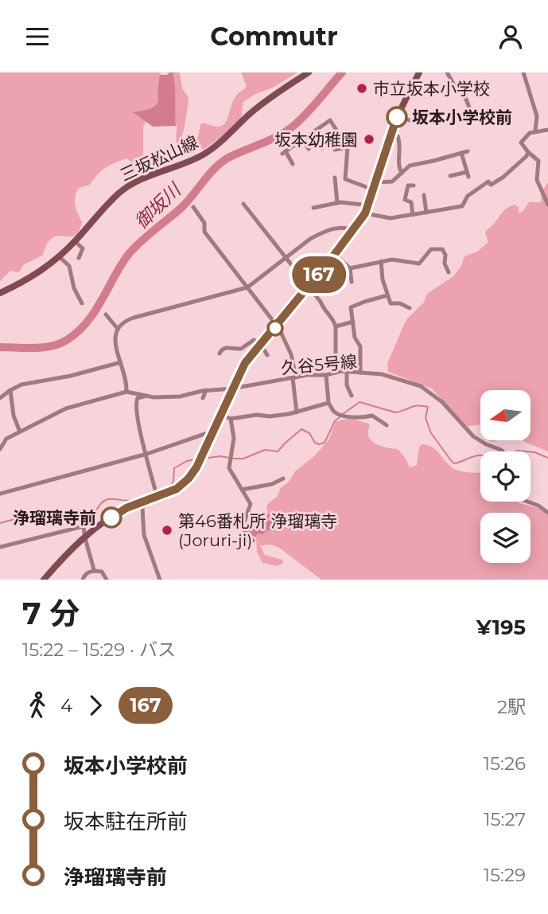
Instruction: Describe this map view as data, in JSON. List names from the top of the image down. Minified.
{"streets":{"main road":["三坂松山線"],"street":["久谷5号線"]},"water":["御坂川"],"places":["市立坂本小学校","坂本小学校前","坂本幼稚園","浄瑠璃寺前","第46番札所 浄瑠璃寺 (Joruri-ji)"],"lines":["bus line 167"],"north":"left","page":{"header":"Commutr","on_map":"167","heading":["7 分","15:22 – 15:29 · バス","¥195"],"legs":["4","167","2駅"],"list":[{"name":"坂本小学校前","value":"15:26"},{"name":"坂本駐在所前","value":"15:27"},{"name":"浄瑠璃寺前","value":"15:29"}]}}
